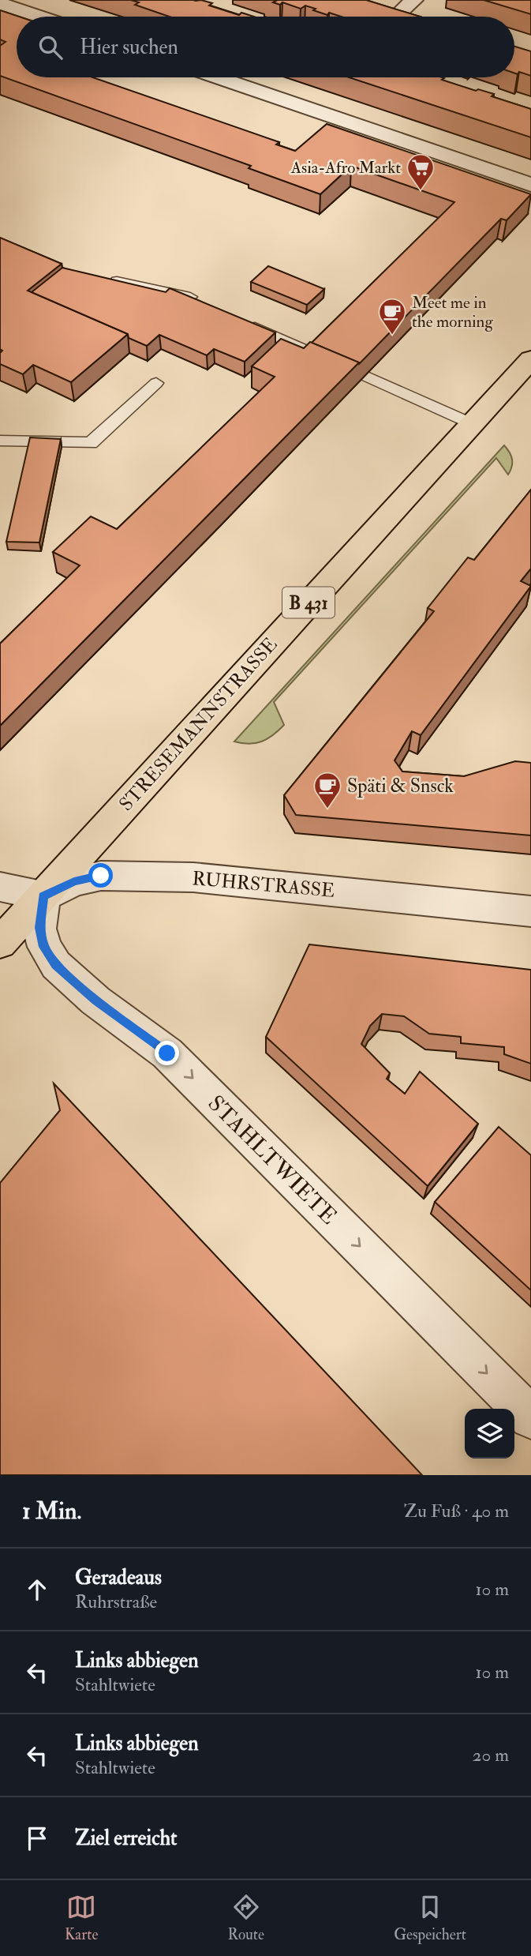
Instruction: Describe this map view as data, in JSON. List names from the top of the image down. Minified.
{"streets":{"main road":["B 431","STRESEMANNSTRASSE"],"street":["RUHRSTRASSE","STAHLTWIETE"]},"crossings":[["STRESEMANNSTRASSE","RUHRSTRASSE"],["STRESEMANNSTRASSE","STAHLTWIETE"],["RUHRSTRASSE","STAHLTWIETE"]],"one_way":["STAHLTWIETE"],"places":{"supermarket":["Asia-Afro Markt"],"cafe":["Meet me in the morning","Späti & Snsck"]},"page":{"search":"Hier suchen","heading":["1 Min.","Zu Fuß · 40 m"],"list":[["Geradeaus","Ruhrstraße","10 m"],["Links abbiegen","Stahltwiete","10 m"],["Links abbiegen","Stahltwiete","20 m"],"Ziel erreicht"],"nav":["Karte","Route","Gespeichert"]}}
